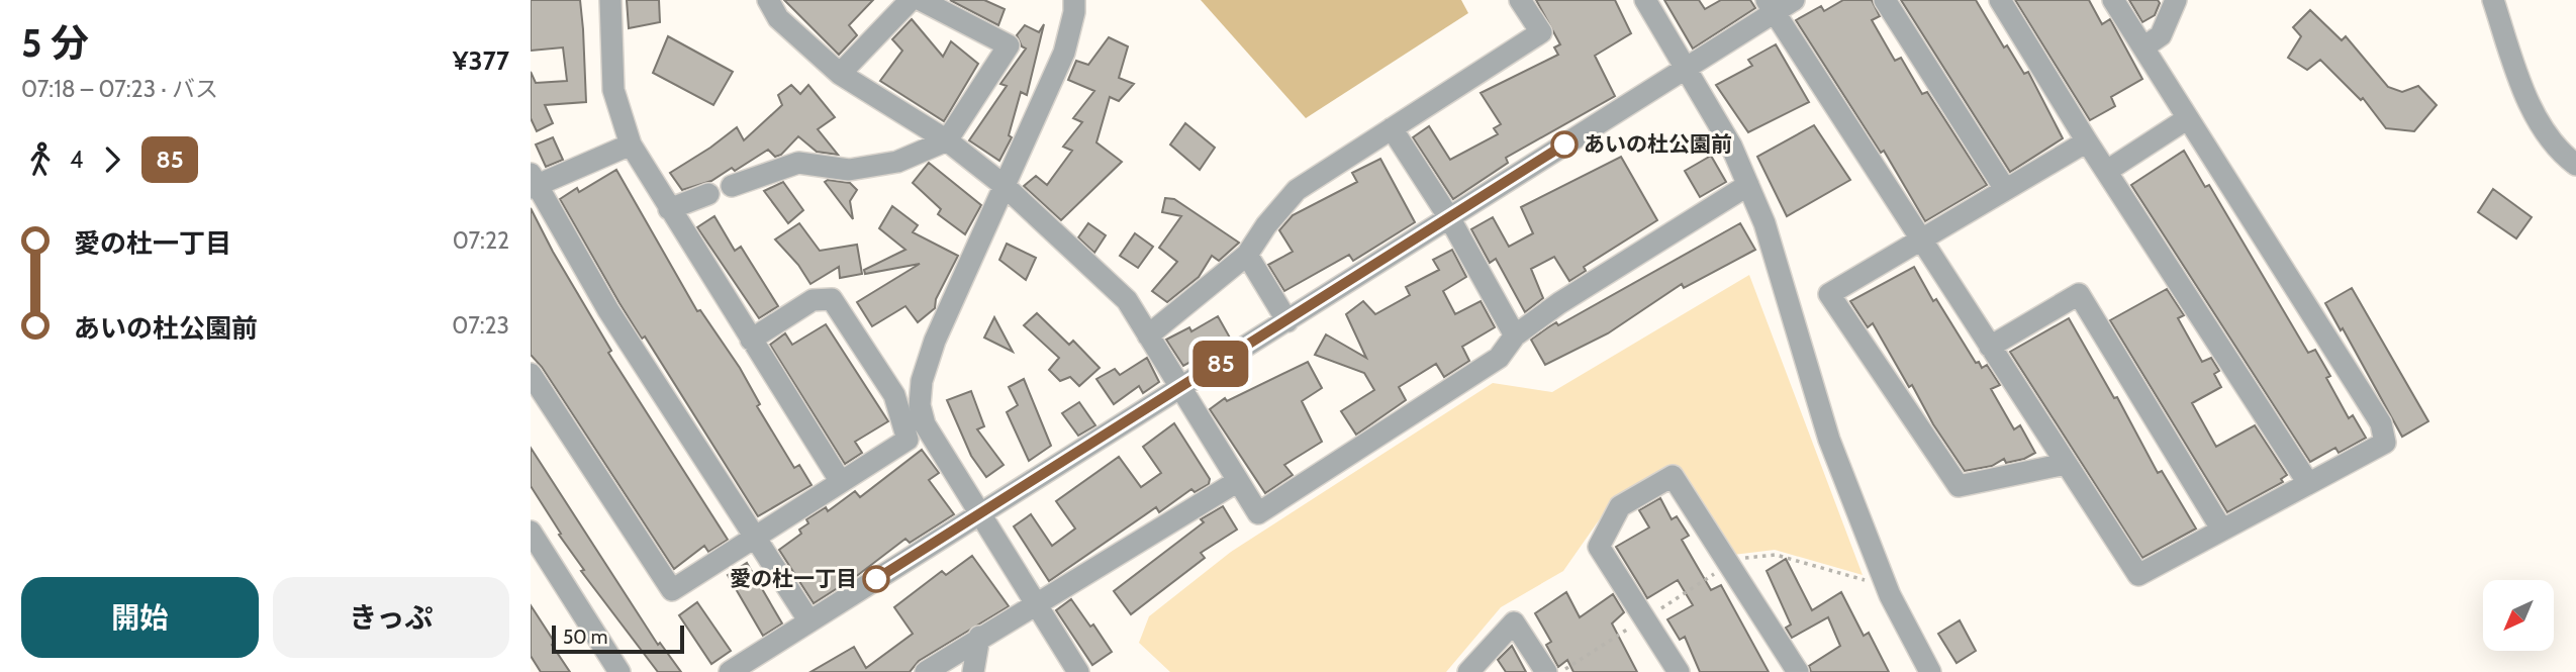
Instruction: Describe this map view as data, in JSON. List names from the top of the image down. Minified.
{"places":["あいの杜公園前","愛の杜一丁目"],"lines":["bus line 85"],"scale_bar":"50 m","north":"bottom left","page":{"heading":["5 分","07:18 – 07:23 · バス","¥377"],"on_map":"85","legs":["4","85"],"list":[{"name":"愛の杜一丁目","value":"07:22"},{"name":"あいの杜公園前","value":"07:23"}],"buttons":["開始","きっぷ"],"scale":"50 m"}}
